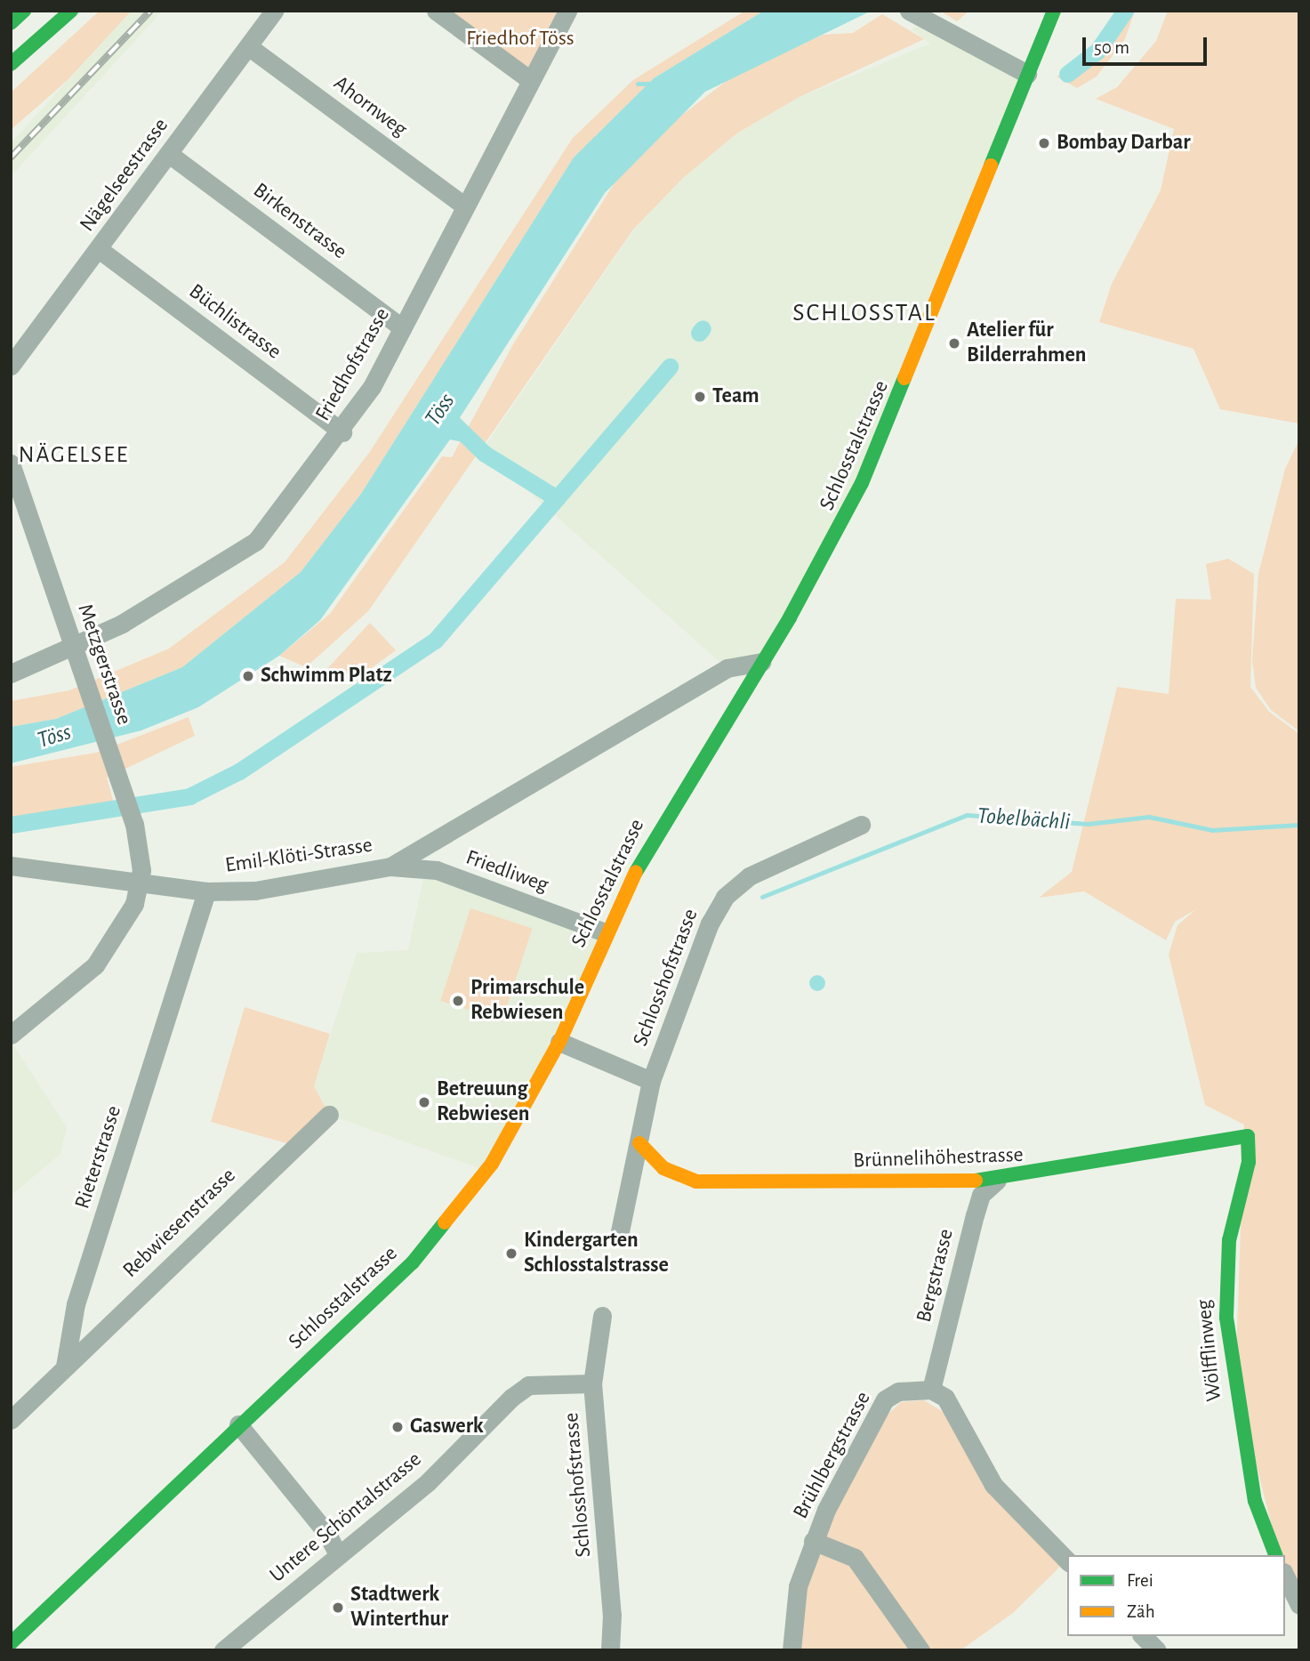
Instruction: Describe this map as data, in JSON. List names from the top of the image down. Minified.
{"streets":{"main road":["Schlosstalstrasse","Brünnelihöhestrasse","Wölfflinweg"],"street":["Ahornweg","Nägelseestrasse","Birkenstrasse","Büchlistrasse","Friedhofstrasse","Metzgerstrasse","Emil-Klöti-Strasse","Friedliweg","Schlosshofstrasse","Rieterstrasse","Rebwiesenstrasse","Bergstrasse","Brühlbergstrasse","Untere Schöntalstrasse"]},"crossings":[["Ahornweg","Nägelseestrasse"],["Ahornweg","Friedhofstrasse"],["Nägelseestrasse","Birkenstrasse"],["Nägelseestrasse","Büchlistrasse"],["Birkenstrasse","Friedhofstrasse"],["Büchlistrasse","Friedhofstrasse"],["Friedhofstrasse","Metzgerstrasse"],["Schlosstalstrasse","Emil-Klöti-Strasse"],["Schlosstalstrasse","Friedliweg"],["Schlosstalstrasse","Schlosshofstrasse"],["Metzgerstrasse","Emil-Klöti-Strasse"],["Emil-Klöti-Strasse","Friedliweg"],["Emil-Klöti-Strasse","Rieterstrasse"],["Schlosshofstrasse","Brünnelihöhestrasse"],["Schlosshofstrasse","Untere Schöntalstrasse"],["Rieterstrasse","Rebwiesenstrasse"],["Brünnelihöhestrasse","Bergstrasse"],["Brünnelihöhestrasse","Wölfflinweg"],["Bergstrasse","Brühlbergstrasse"]],"districts":["SCHLOSSTAL","NÄGELSEE"],"water":["Töss","Tobelbächli"],"parks":["Friedhof Töss"],"places":["Bombay Darbar","Atelier für Bilderrahmen","Team","Schwimm Platz","Primarschule Rebwiesen","Betreuung Rebwiesen","Kindergarten Schlosstalstrasse","Gaswerk","Stadtwerk Winterthur"],"legend":["Frei","Zäh"],"scale_bar":"50 m"}
